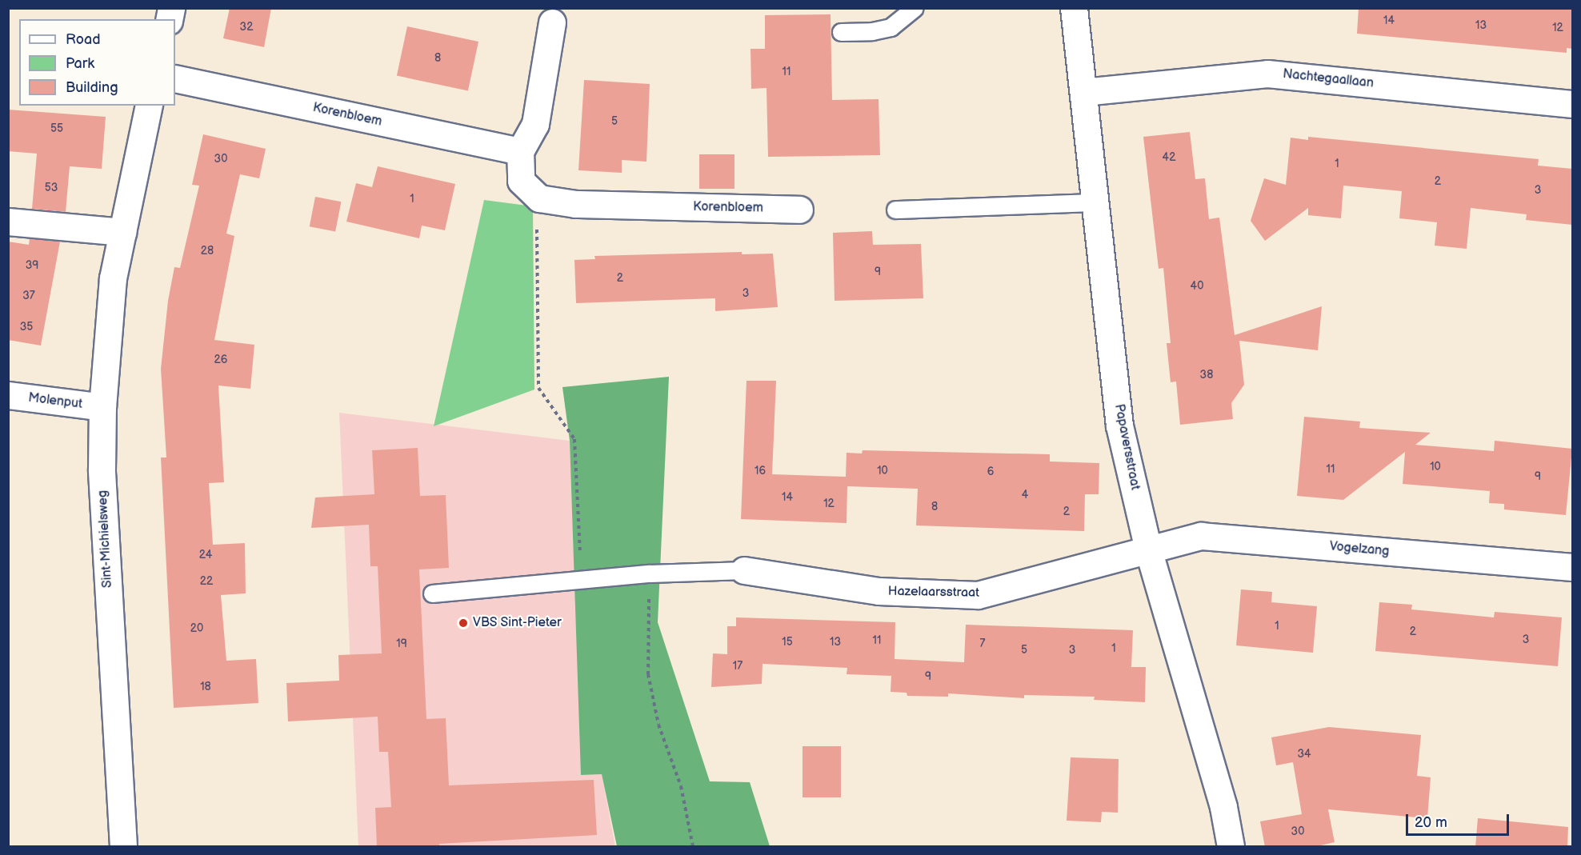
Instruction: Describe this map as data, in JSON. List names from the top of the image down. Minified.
{"streets":{"street":["Nachtegaallaan","Korenbloem","Molenput","Papaversstraat","Sint-Michielsweg","Vogelzang","Hazelaarsstraat"]},"crossings":[["Nachtegaallaan","Papaversstraat"],["Molenput","Sint-Michielsweg"],["Papaversstraat","Vogelzang"],["Papaversstraat","Hazelaarsstraat"],["Vogelzang","Hazelaarsstraat"]],"places":["VBS Sint-Pieter"],"house_numbers":["14","13","32","12","8","11","5","55","42","30","1","2","53","3","1","28","39","9","2","40","3","37","35","26","38","10","11","16","10","6","9","4","14","12","8","2","24","22","1","20","2","3","11","15","13","19","7","1","5","3","17","9","18","34","30"],"legend":["Road","Park","Building"],"scale_bar":"20 m"}
